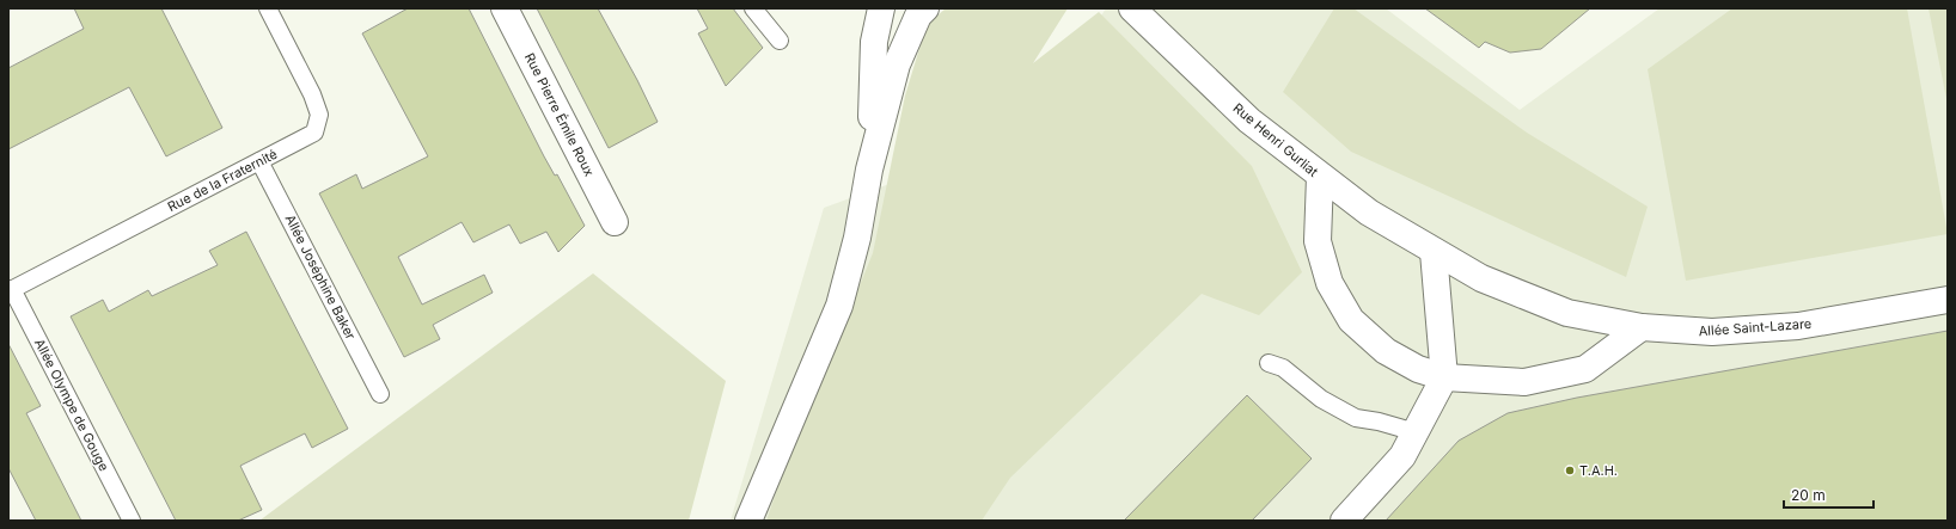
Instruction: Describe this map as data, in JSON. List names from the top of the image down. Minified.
{"streets":{"street":["Rue Pierre Émile Roux","Rue Henri Gurliat","Allée Saint-Lazare"],"lane":["Rue de la Fraternité","Allée Joséphine Baker","Allée Olympe de Gouge"]},"crossings":[["Rue Henri Gurliat","Allée Saint-Lazare"],["Rue de la Fraternité","Allée Joséphine Baker"],["Rue de la Fraternité","Allée Olympe de Gouge"]],"places":["T.A.H."],"scale_bar":"20 m"}
